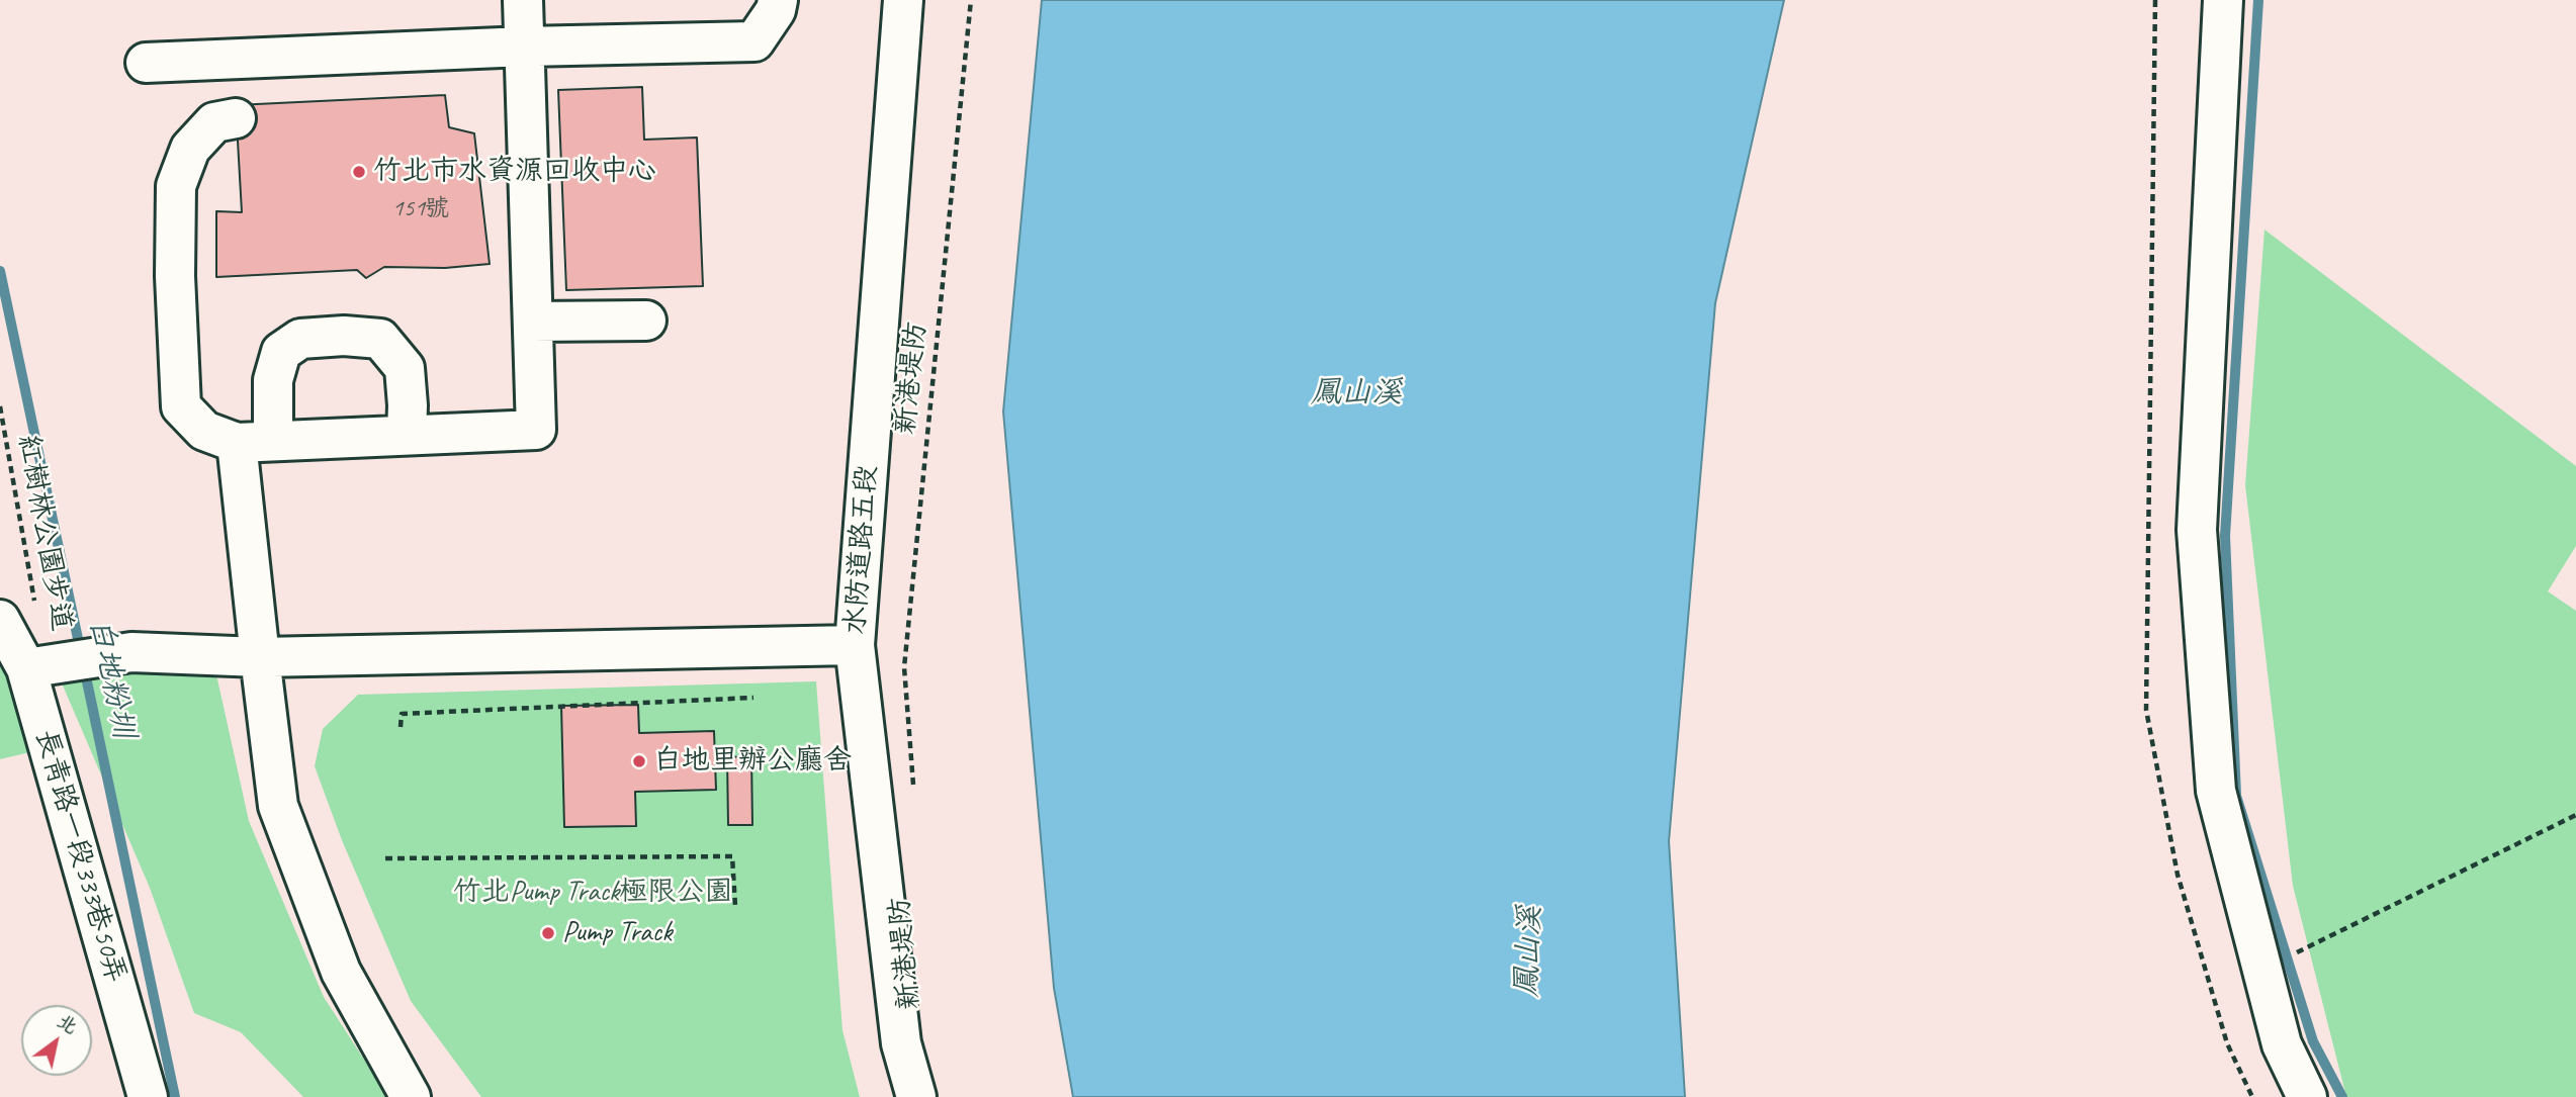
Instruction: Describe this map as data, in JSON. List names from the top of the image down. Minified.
{"streets":{"street":["水防道路五段","長青路一段333巷50弄"],"path":["新港堤防","紅樹林公園步道"]},"crossings":[["紅樹林公園步道","長青路一段333巷50弄"]],"water":["鳳山溪","白地粉圳"],"parks":["竹北Pump Track極限公園"],"places":["竹北市水資源回收中心","白地里辦公廳舍","Pump Track"],"house_numbers":["151號"],"north":"top right"}
